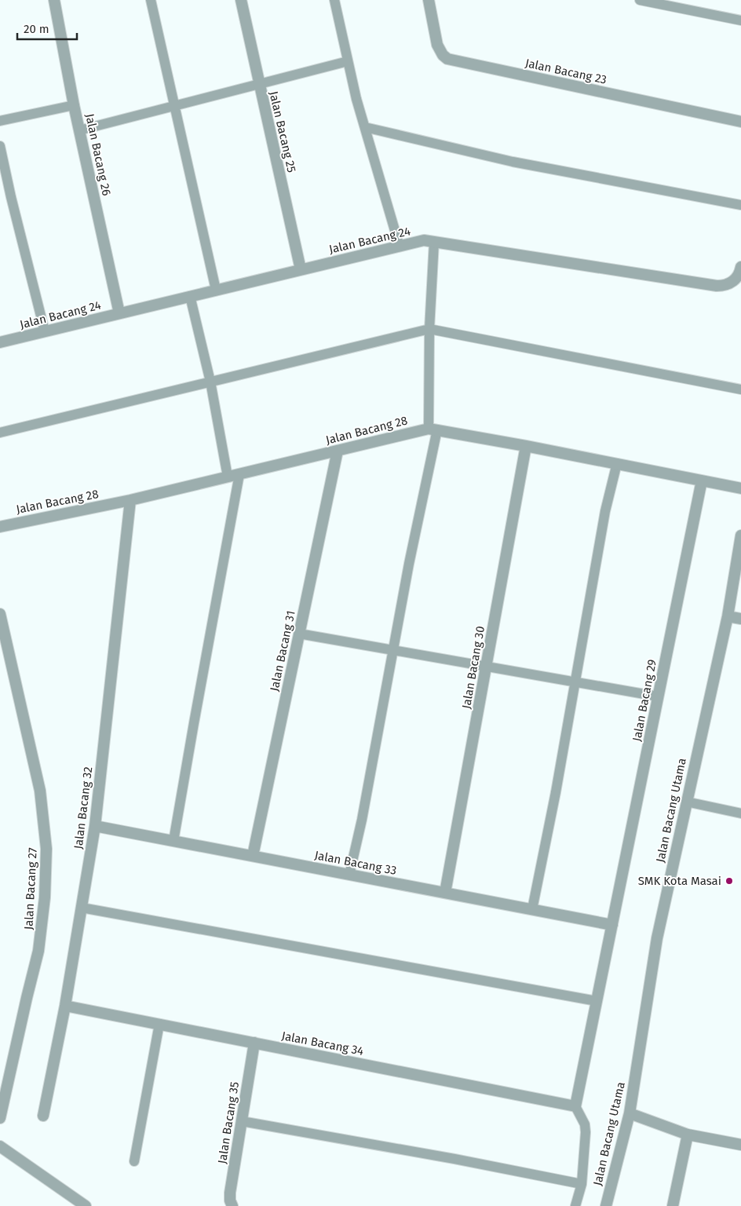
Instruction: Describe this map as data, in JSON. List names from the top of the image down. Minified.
{"streets":{"street":["Jalan Bacang 23","Jalan Bacang 25","Jalan Bacang 26","Jalan Bacang 24","Jalan Bacang 28","Jalan Bacang 31","Jalan Bacang 30","Jalan Bacang 29","Jalan Bacang 32","Jalan Bacang Utama","Jalan Bacang 33","Jalan Bacang 27","Jalan Bacang 34","Jalan Bacang 35"]},"crossings":[["Jalan Bacang 25","Jalan Bacang 24"],["Jalan Bacang 26","Jalan Bacang 24"],["Jalan Bacang 28","Jalan Bacang 31"],["Jalan Bacang 28","Jalan Bacang 30"],["Jalan Bacang 28","Jalan Bacang 29"],["Jalan Bacang 28","Jalan Bacang 32"],["Jalan Bacang 31","Jalan Bacang 33"],["Jalan Bacang 30","Jalan Bacang 33"],["Jalan Bacang 29","Jalan Bacang 33"],["Jalan Bacang 29","Jalan Bacang 34"],["Jalan Bacang 32","Jalan Bacang 33"],["Jalan Bacang 32","Jalan Bacang 34"],["Jalan Bacang 34","Jalan Bacang 35"]],"places":["SMK Kota Masai"],"scale_bar":"20 m"}
